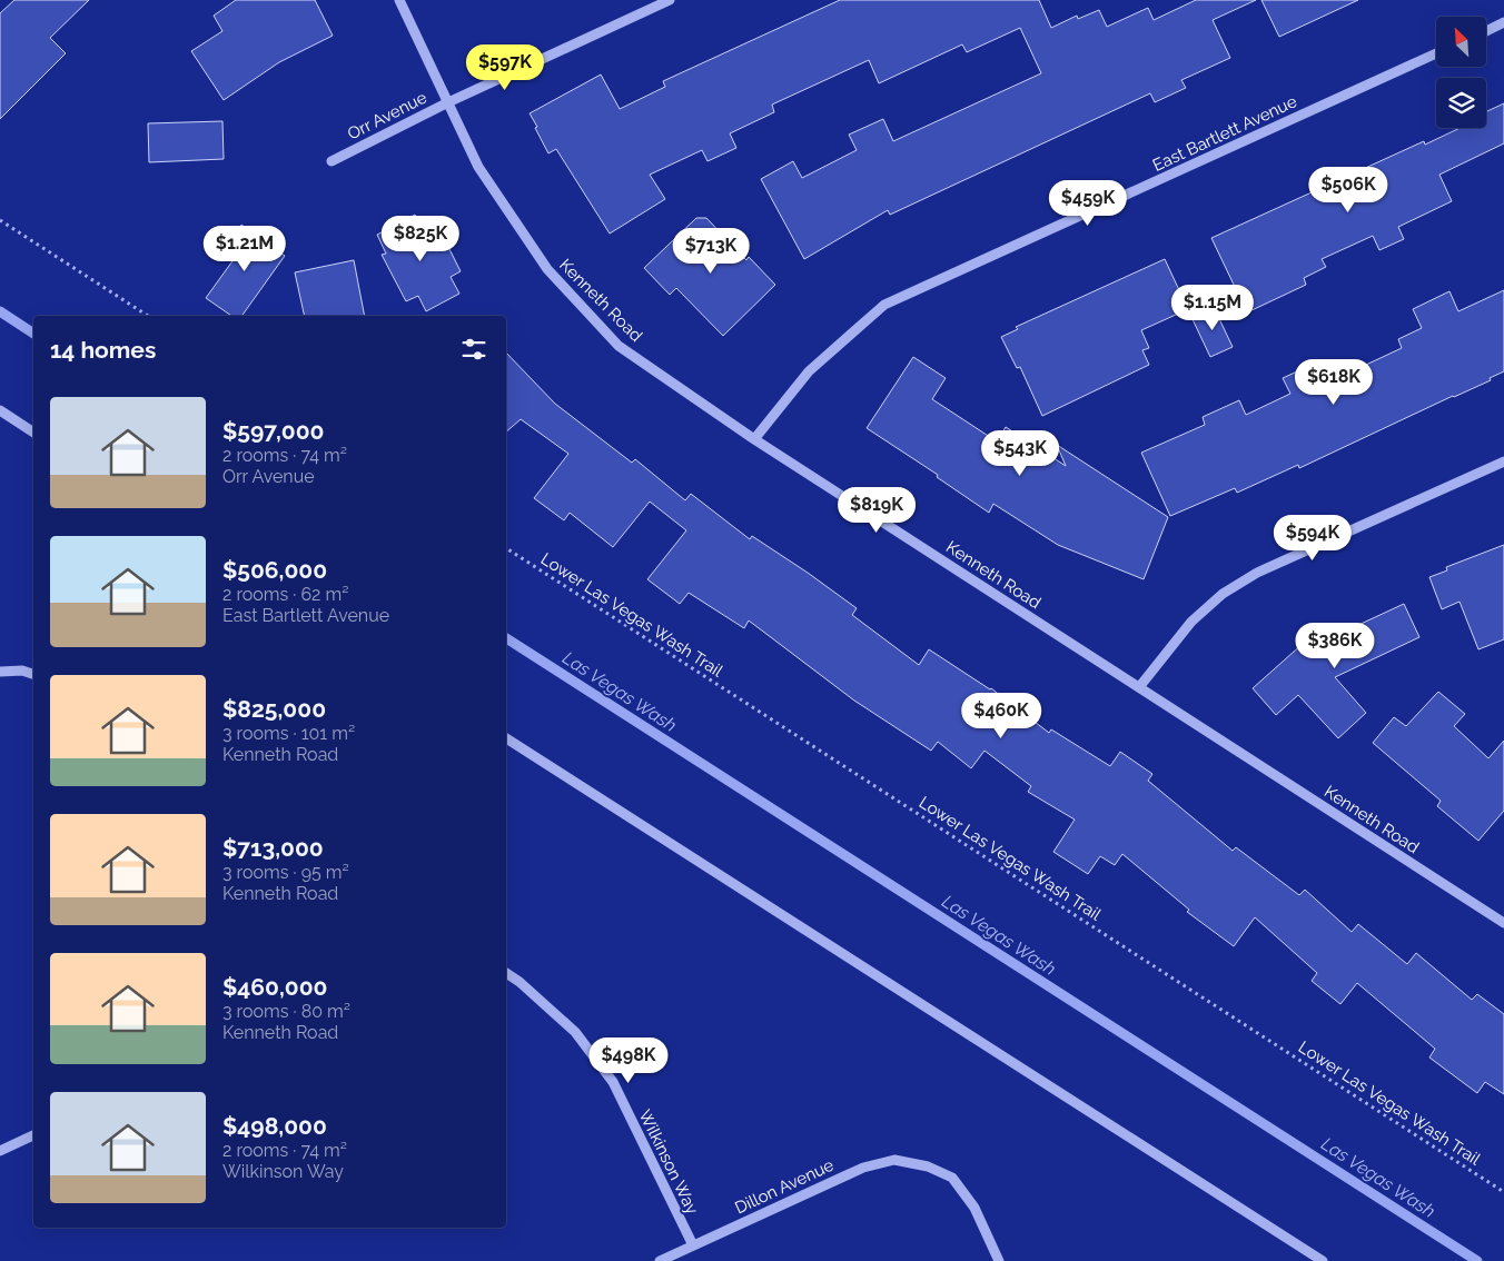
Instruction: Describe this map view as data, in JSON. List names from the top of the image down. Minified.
{"streets":{"street":["Orr Avenue","East Bartlett Avenue","Kenneth Road","Wilkinson Way","Dillon Avenue"],"path":["Lower Las Vegas Wash Trail"]},"crossings":[["Orr Avenue","Kenneth Road"],["East Bartlett Avenue","Kenneth Road"],["Wilkinson Way","Dillon Avenue"]],"water":["Las Vegas Wash"],"north":"top left","page":{"price":["$597K","$506K","$459K","$825K","$1.21M","$713K","$1.15M","$618K","$543K","$819K","$594K","$386K","$460K","$498K"],"heading":"14 homes","list":[{"name":"$597,000","note":"2 rooms · 74 m² · Orr Avenue"},{"name":"$506,000","note":"2 rooms · 62 m² · East Bartlett Avenue"},{"name":"$825,000","note":"3 rooms · 101 m² · Kenneth Road"},{"name":"$713,000","note":"3 rooms · 95 m² · Kenneth Road"},{"name":"$460,000","note":"3 rooms · 80 m² · Kenneth Road"},{"name":"$498,000","note":"2 rooms · 74 m² · Wilkinson Way"}]}}
